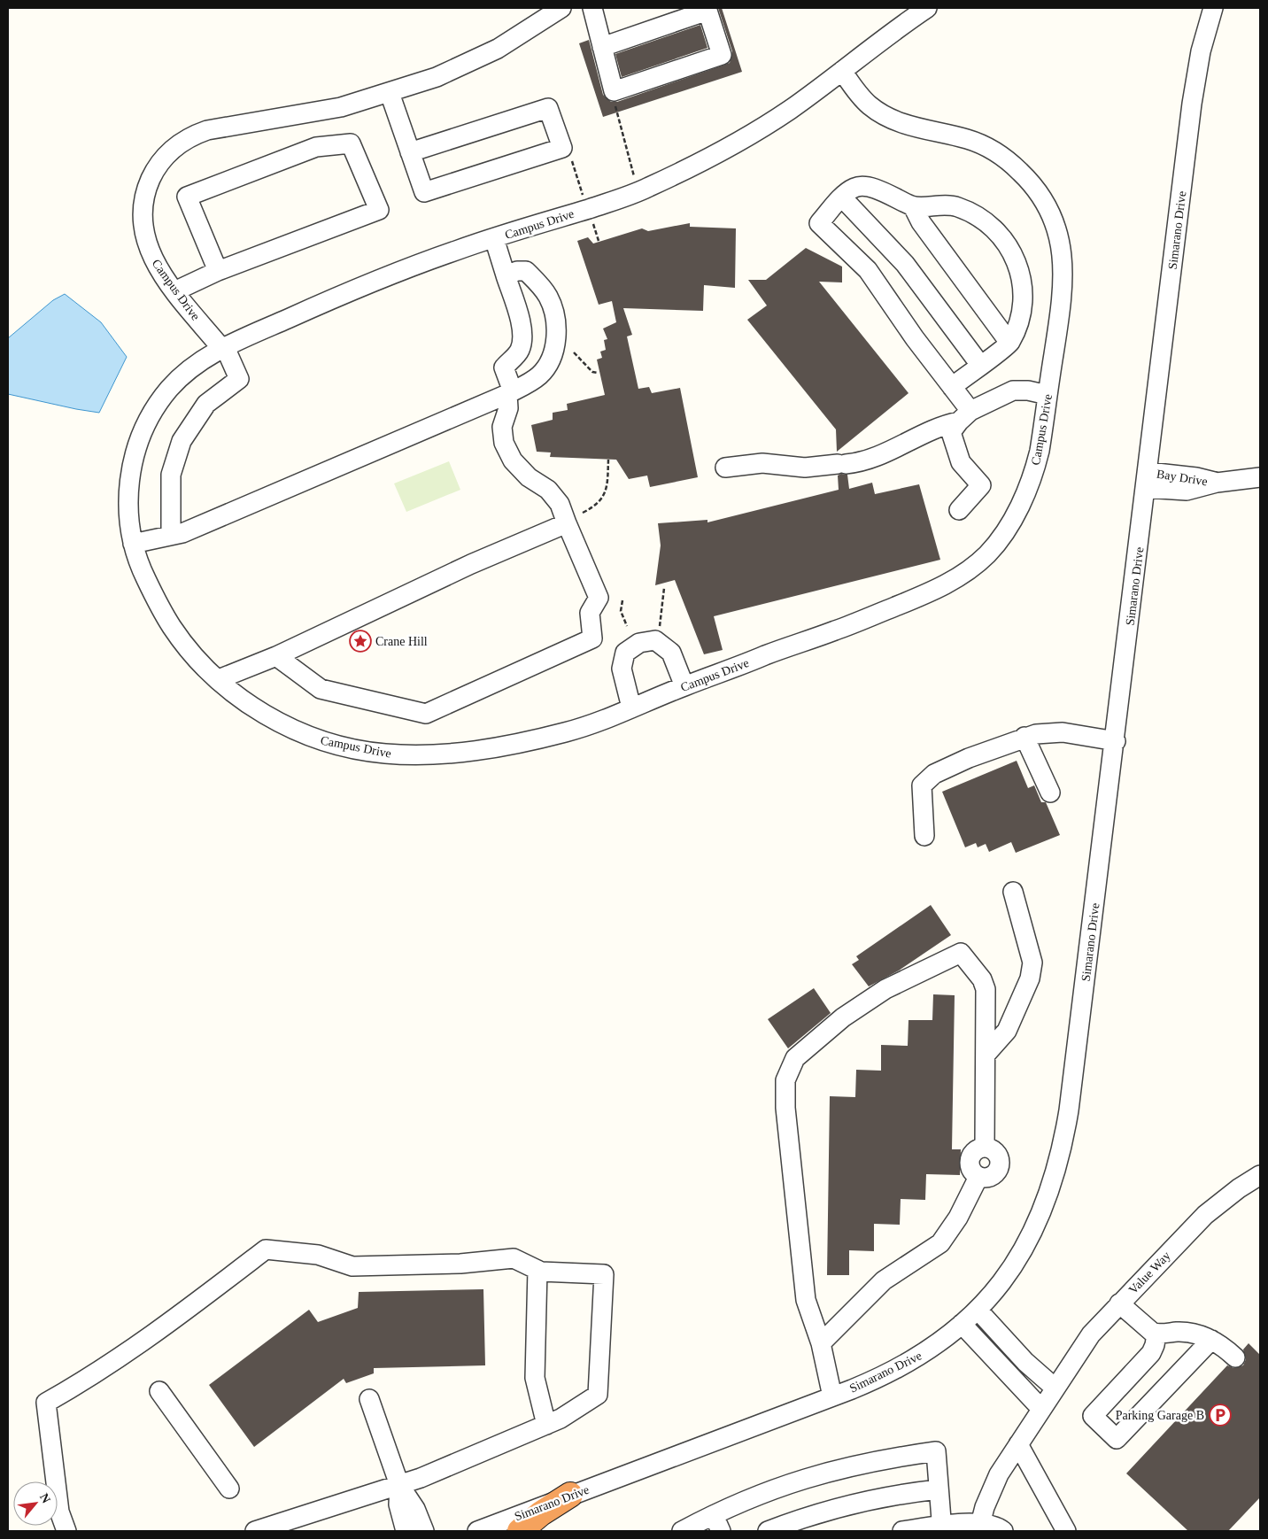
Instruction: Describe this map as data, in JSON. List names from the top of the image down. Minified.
{"streets":{"street":["Campus Drive","Simarano Drive","Bay Drive","Value Way"]},"crossings":[["Simarano Drive","Bay Drive"]],"places":{"place":["Crane Hill"],"parking":["Parking Garage B"]},"north":"top right"}
